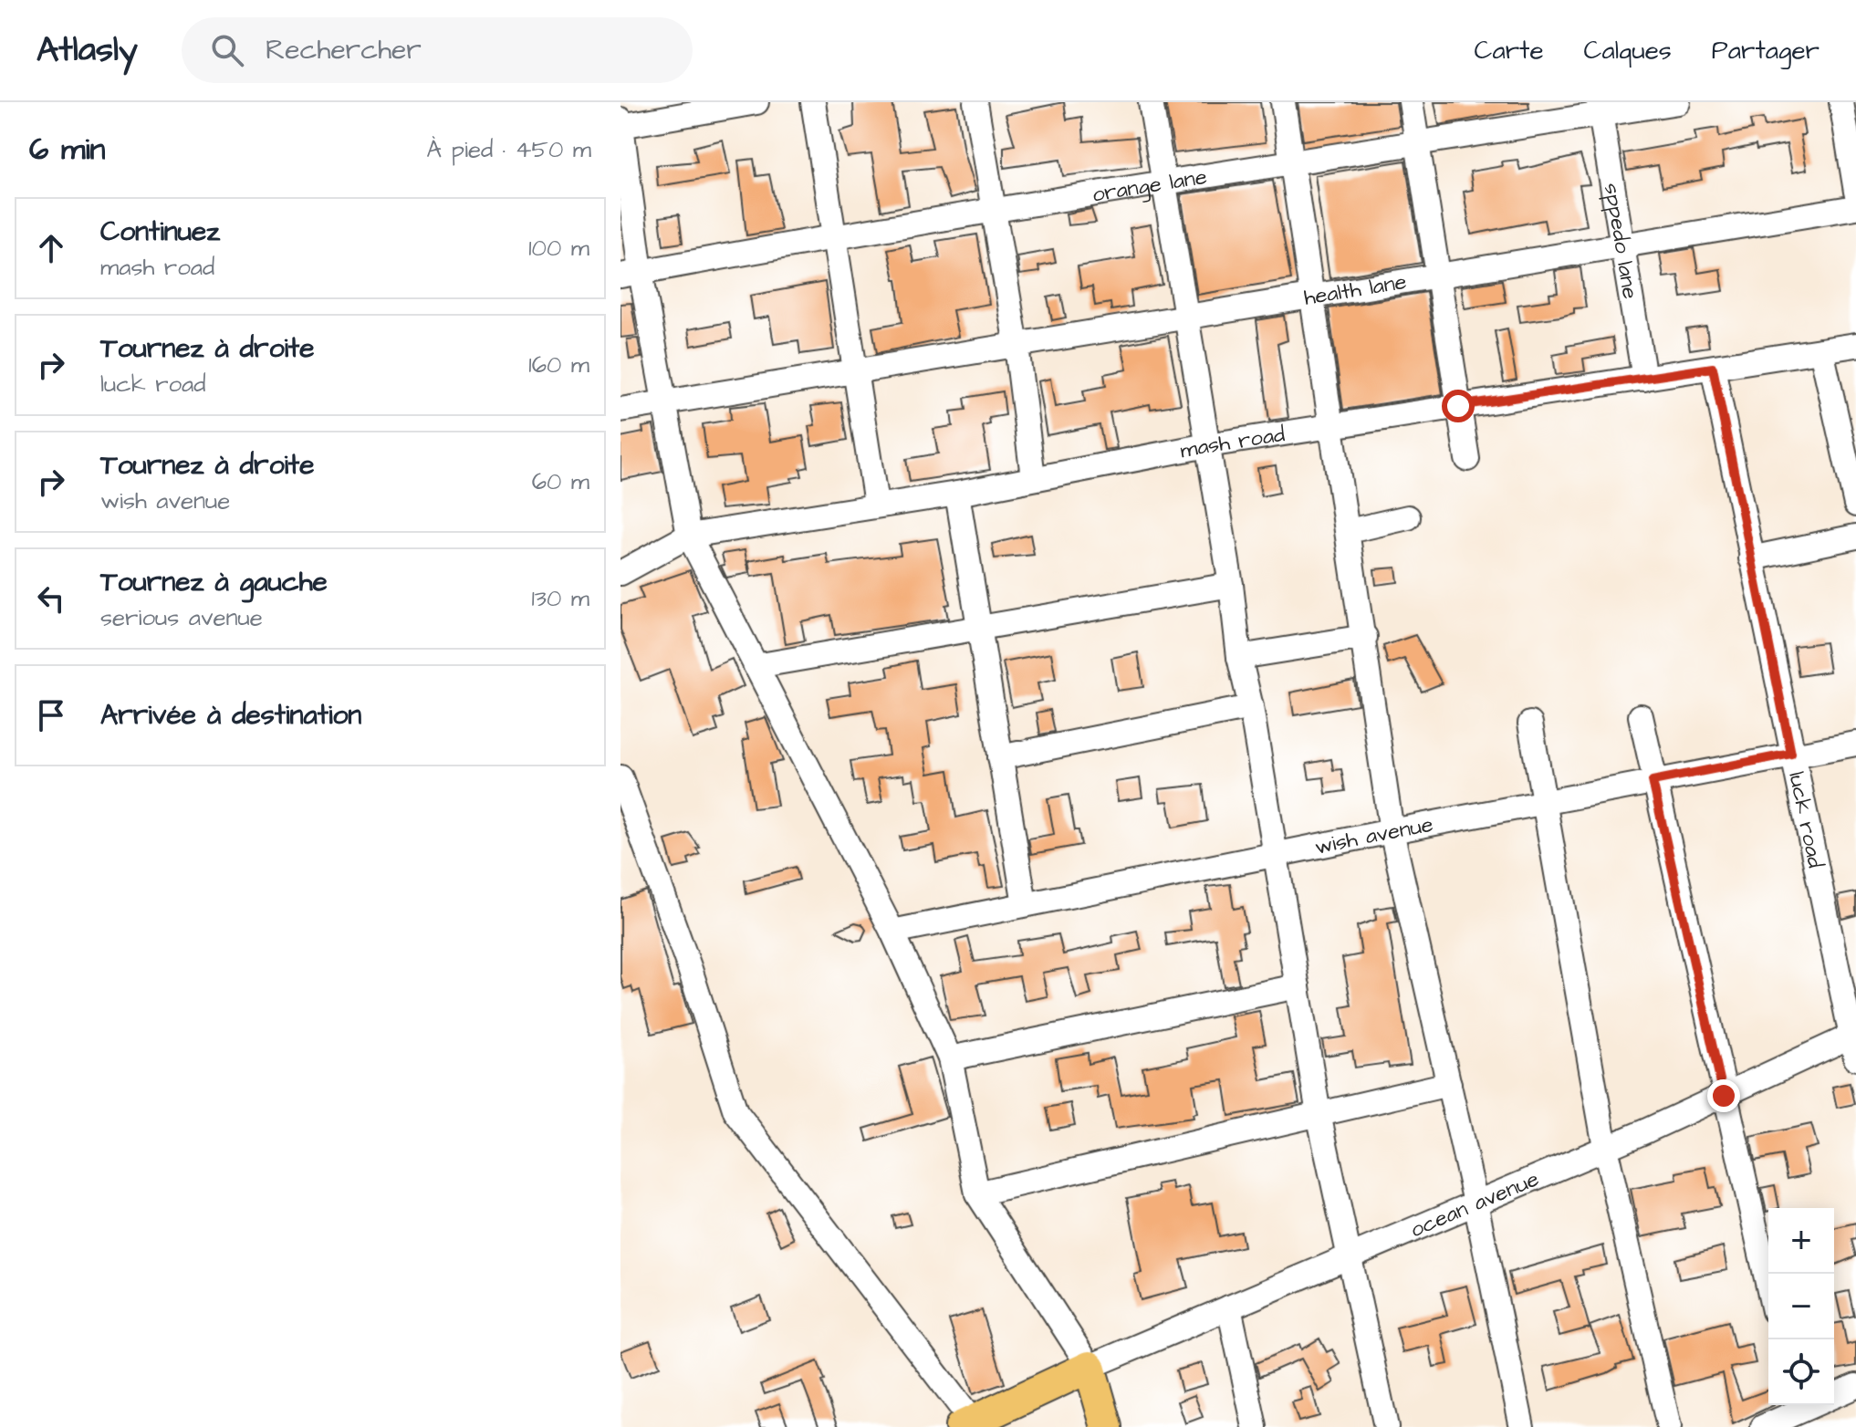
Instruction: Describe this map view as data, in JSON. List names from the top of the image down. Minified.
{"streets":{"street":["orange lane","sppedo lane","health lane","mash road","luck road","wish avenue","ocean avenue"]},"crossings":[["orange lane","sppedo lane"],["sppedo lane","health lane"],["sppedo lane","mash road"],["mash road","luck road"],["luck road","wish avenue"],["luck road","ocean avenue"]],"page":{"header":"Atlasly","search":"Rechercher","nav":["Carte","Calques","Partager"],"heading":["6 min","À pied · 450 m"],"list":[["Continuez","mash road","100 m"],["Tournez à droite","luck road","160 m"],["Tournez à droite","wish avenue","60 m"],["Tournez à gauche","serious avenue","130 m"],"Arrivée à destination"],"map_buttons":["+","−"]}}
